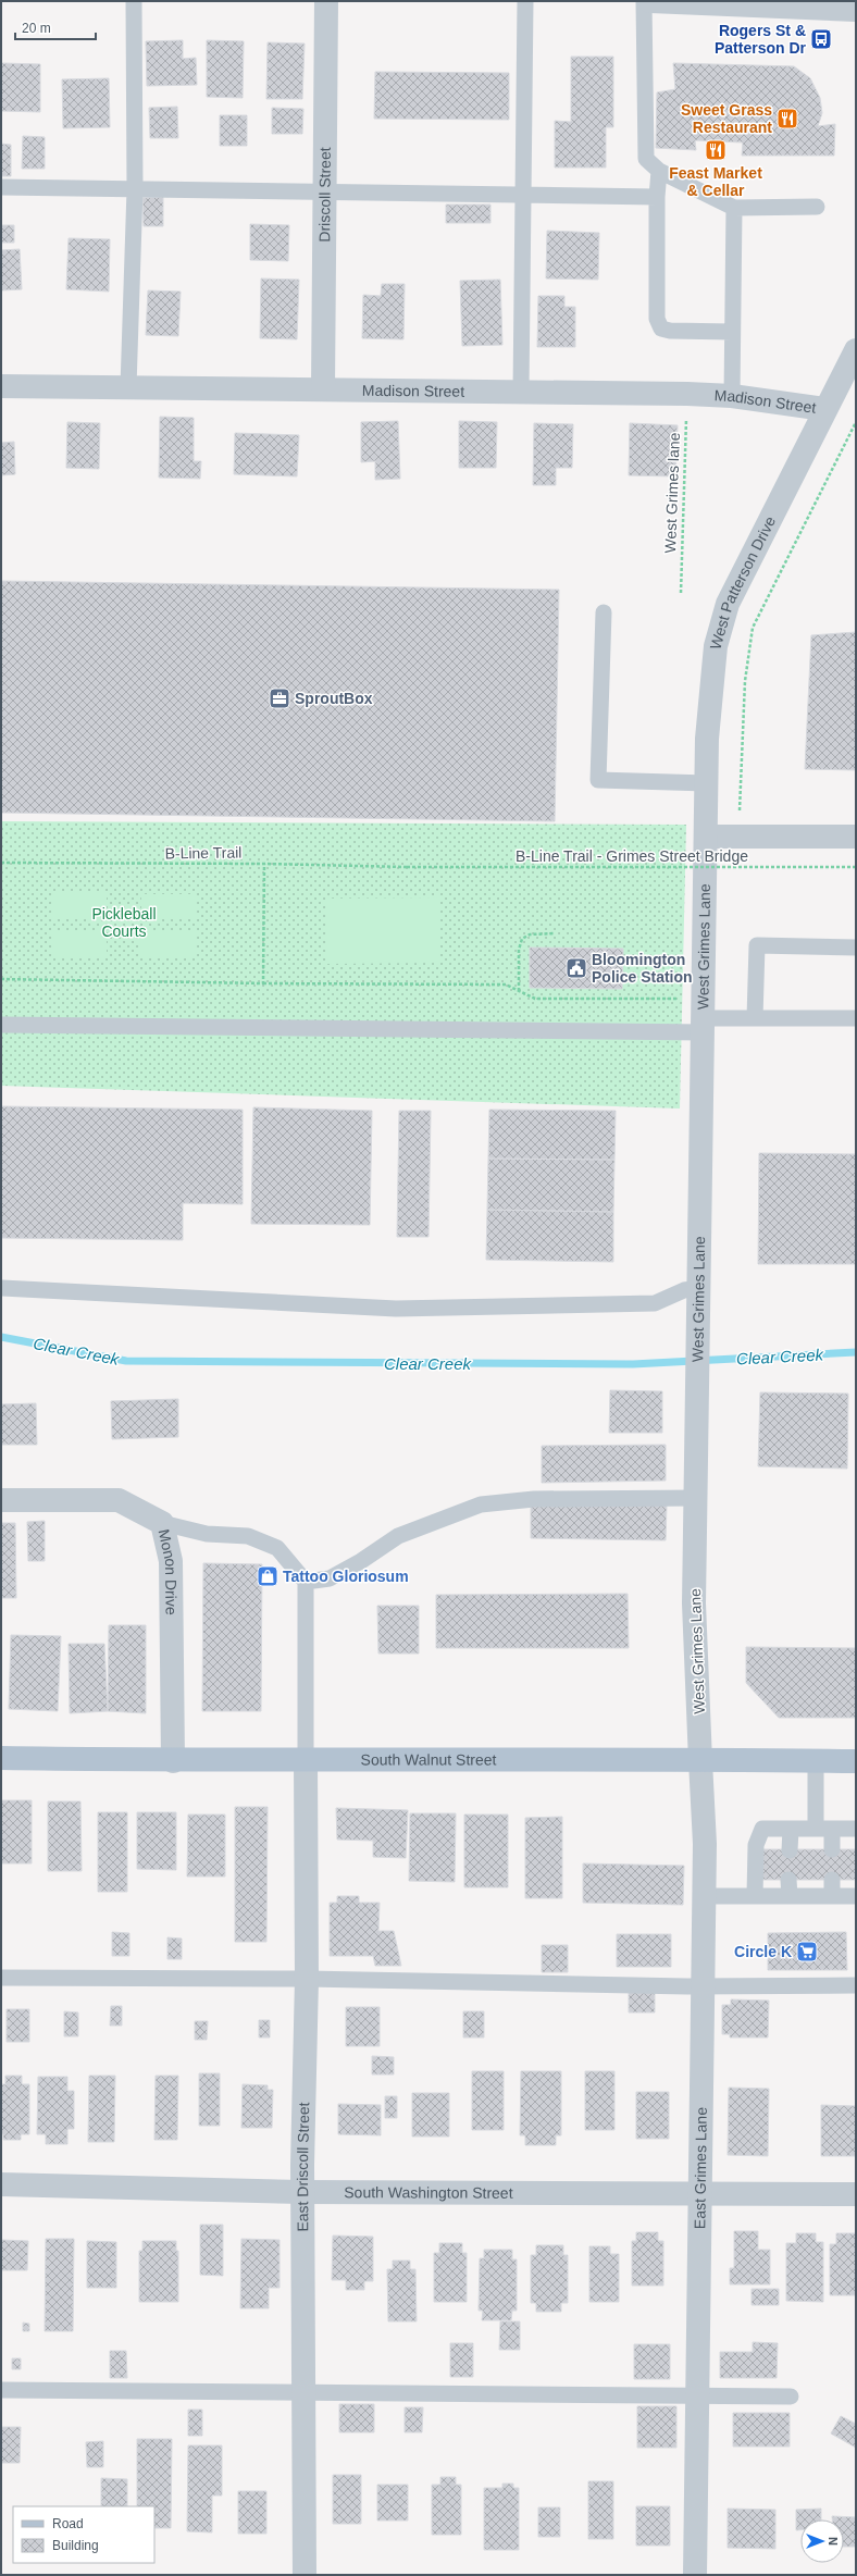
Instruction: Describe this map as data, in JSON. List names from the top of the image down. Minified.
{"streets":{"main road":["South Walnut Street"],"street":["Driscoll Street","Madison Street","West Patterson Drive","West Grimes Lane","Monon Drive","East Driscoll Street","East Grimes Lane","South Washington Street"],"path":["West Grimes lane","B-Line Trail","B-Line Trail - Grimes Street Bridge"]},"crossings":[["Driscoll Street","Madison Street"],["Madison Street","West Grimes lane"],["Madison Street","West Patterson Drive"],["West Patterson Drive","West Grimes Lane"],["B-Line Trail","B-Line Trail - Grimes Street Bridge"],["West Grimes Lane","South Walnut Street"],["West Grimes Lane","East Grimes Lane"],["Monon Drive","South Walnut Street"],["South Walnut Street","East Driscoll Street"],["South Walnut Street","East Grimes Lane"],["East Driscoll Street","South Washington Street"],["East Grimes Lane","South Washington Street"]],"water":["Clear Creek"],"parks":["Pickleball Courts"],"places":{"bus stop":["Rogers St & Patterson Dr"],"restaurant":["Sweet Grass Restaurant","Feast Market & Cellar"],"office":["SproutBox"],"public building":["Bloomington Police Station"],"shop":["Tattoo Gloriosum"],"supermarket":["Circle K"]},"legend":["Road","Building"],"scale_bar":"20 m","north":"right"}
